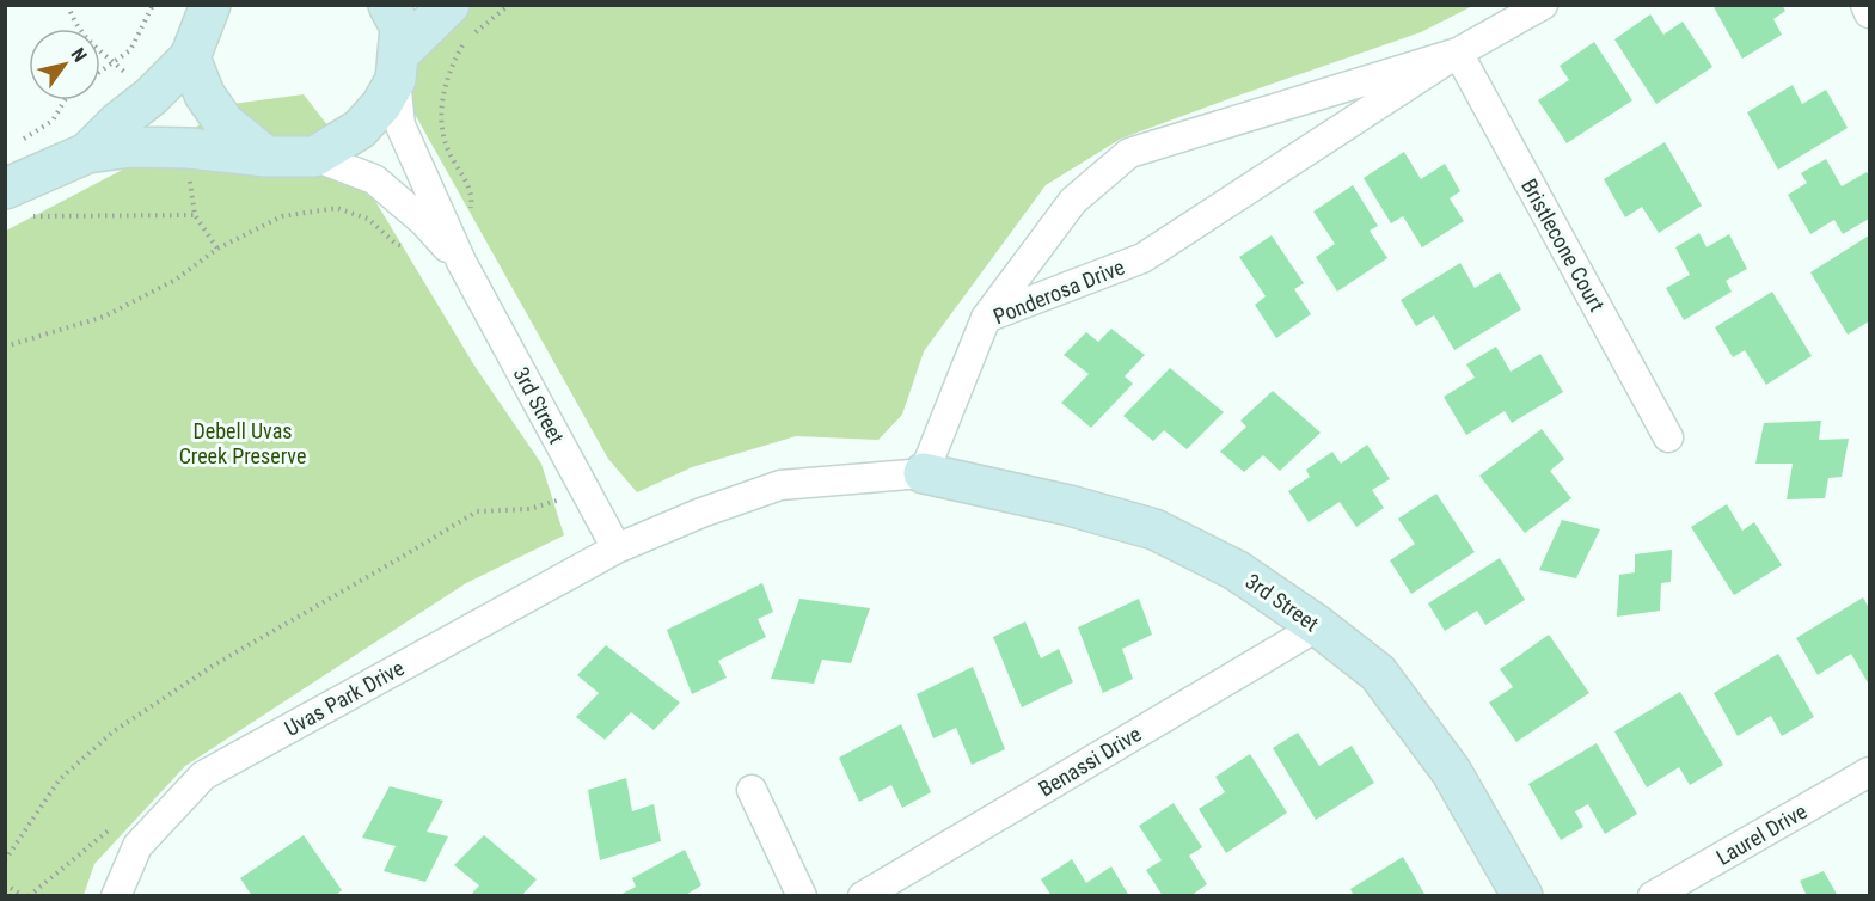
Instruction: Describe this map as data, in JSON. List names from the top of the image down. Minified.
{"streets":{"main road":["3rd Street"],"street":["Bristlecone Court","Ponderosa Drive","Uvas Park Drive","Benassi Drive","Laurel Drive"]},"crossings":[["Bristlecone Court","Ponderosa Drive"],["Ponderosa Drive","3rd Street"],["3rd Street","Uvas Park Drive"],["3rd Street","Benassi Drive"]],"parks":["Debell Uvas Creek Preserve"],"north":"top right"}
